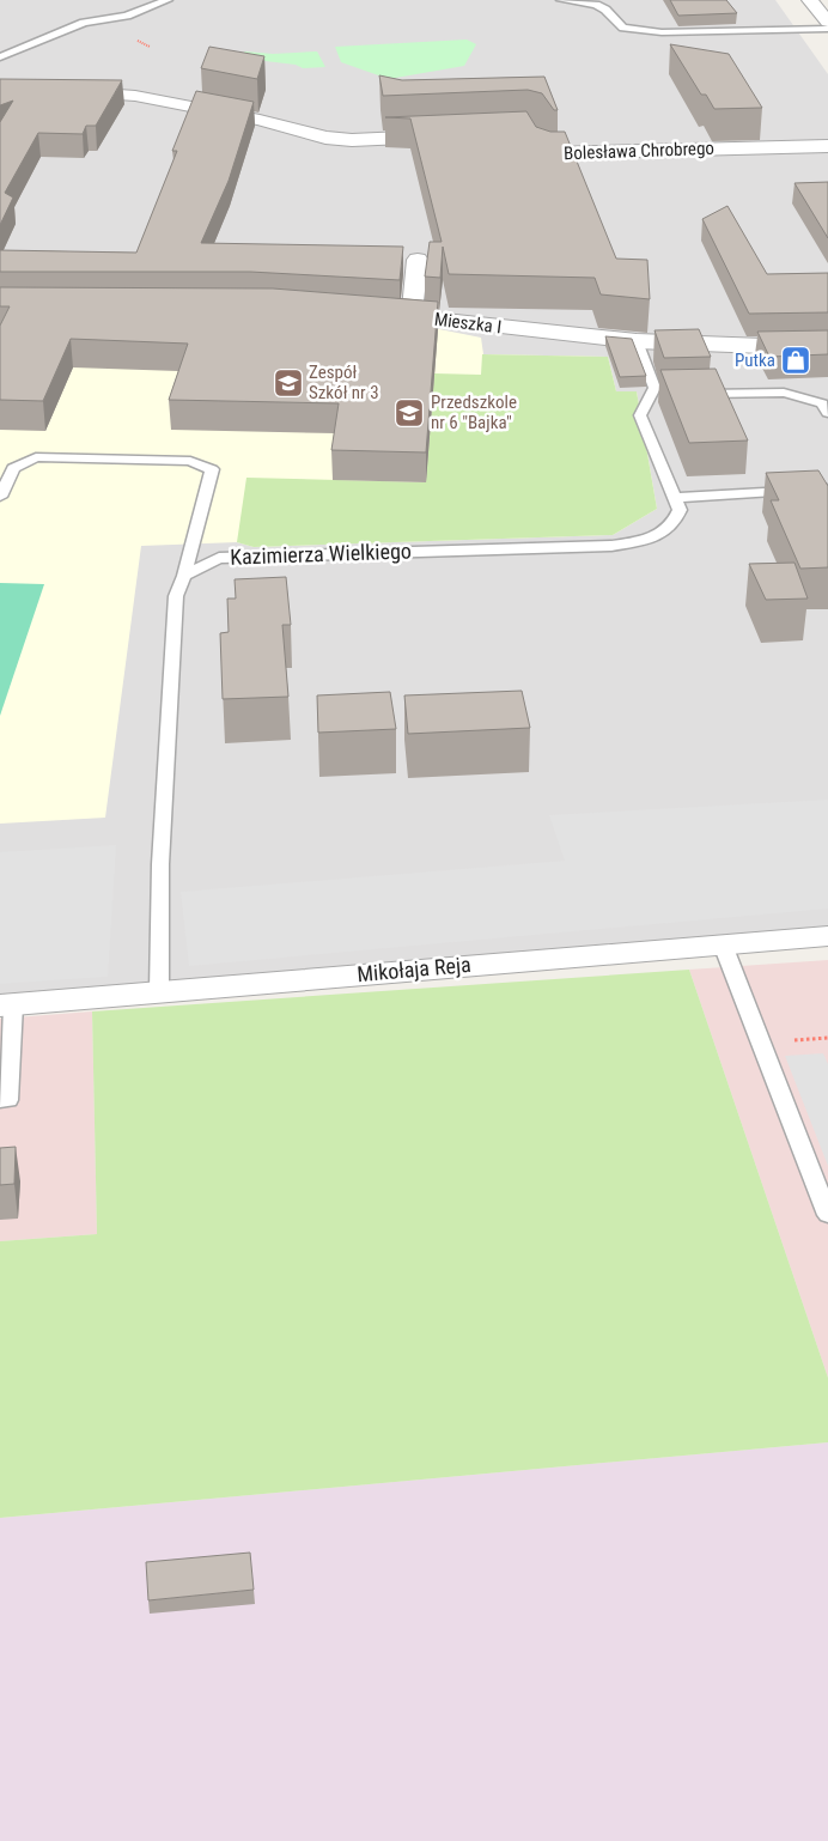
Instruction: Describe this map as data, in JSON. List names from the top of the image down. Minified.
{"streets":{"street":["Bolesława Chrobrego","Mieszka I","Mikołaja Reja"],"lane":["Kazimierza Wielkiego"]},"crossings":[["Mieszka I","Kazimierza Wielkiego"]],"places":{"shop":["Putka"],"school or university":["Zespół Szkół nr 3","Przedszkole nr 6 \"Bajka\""]}}
